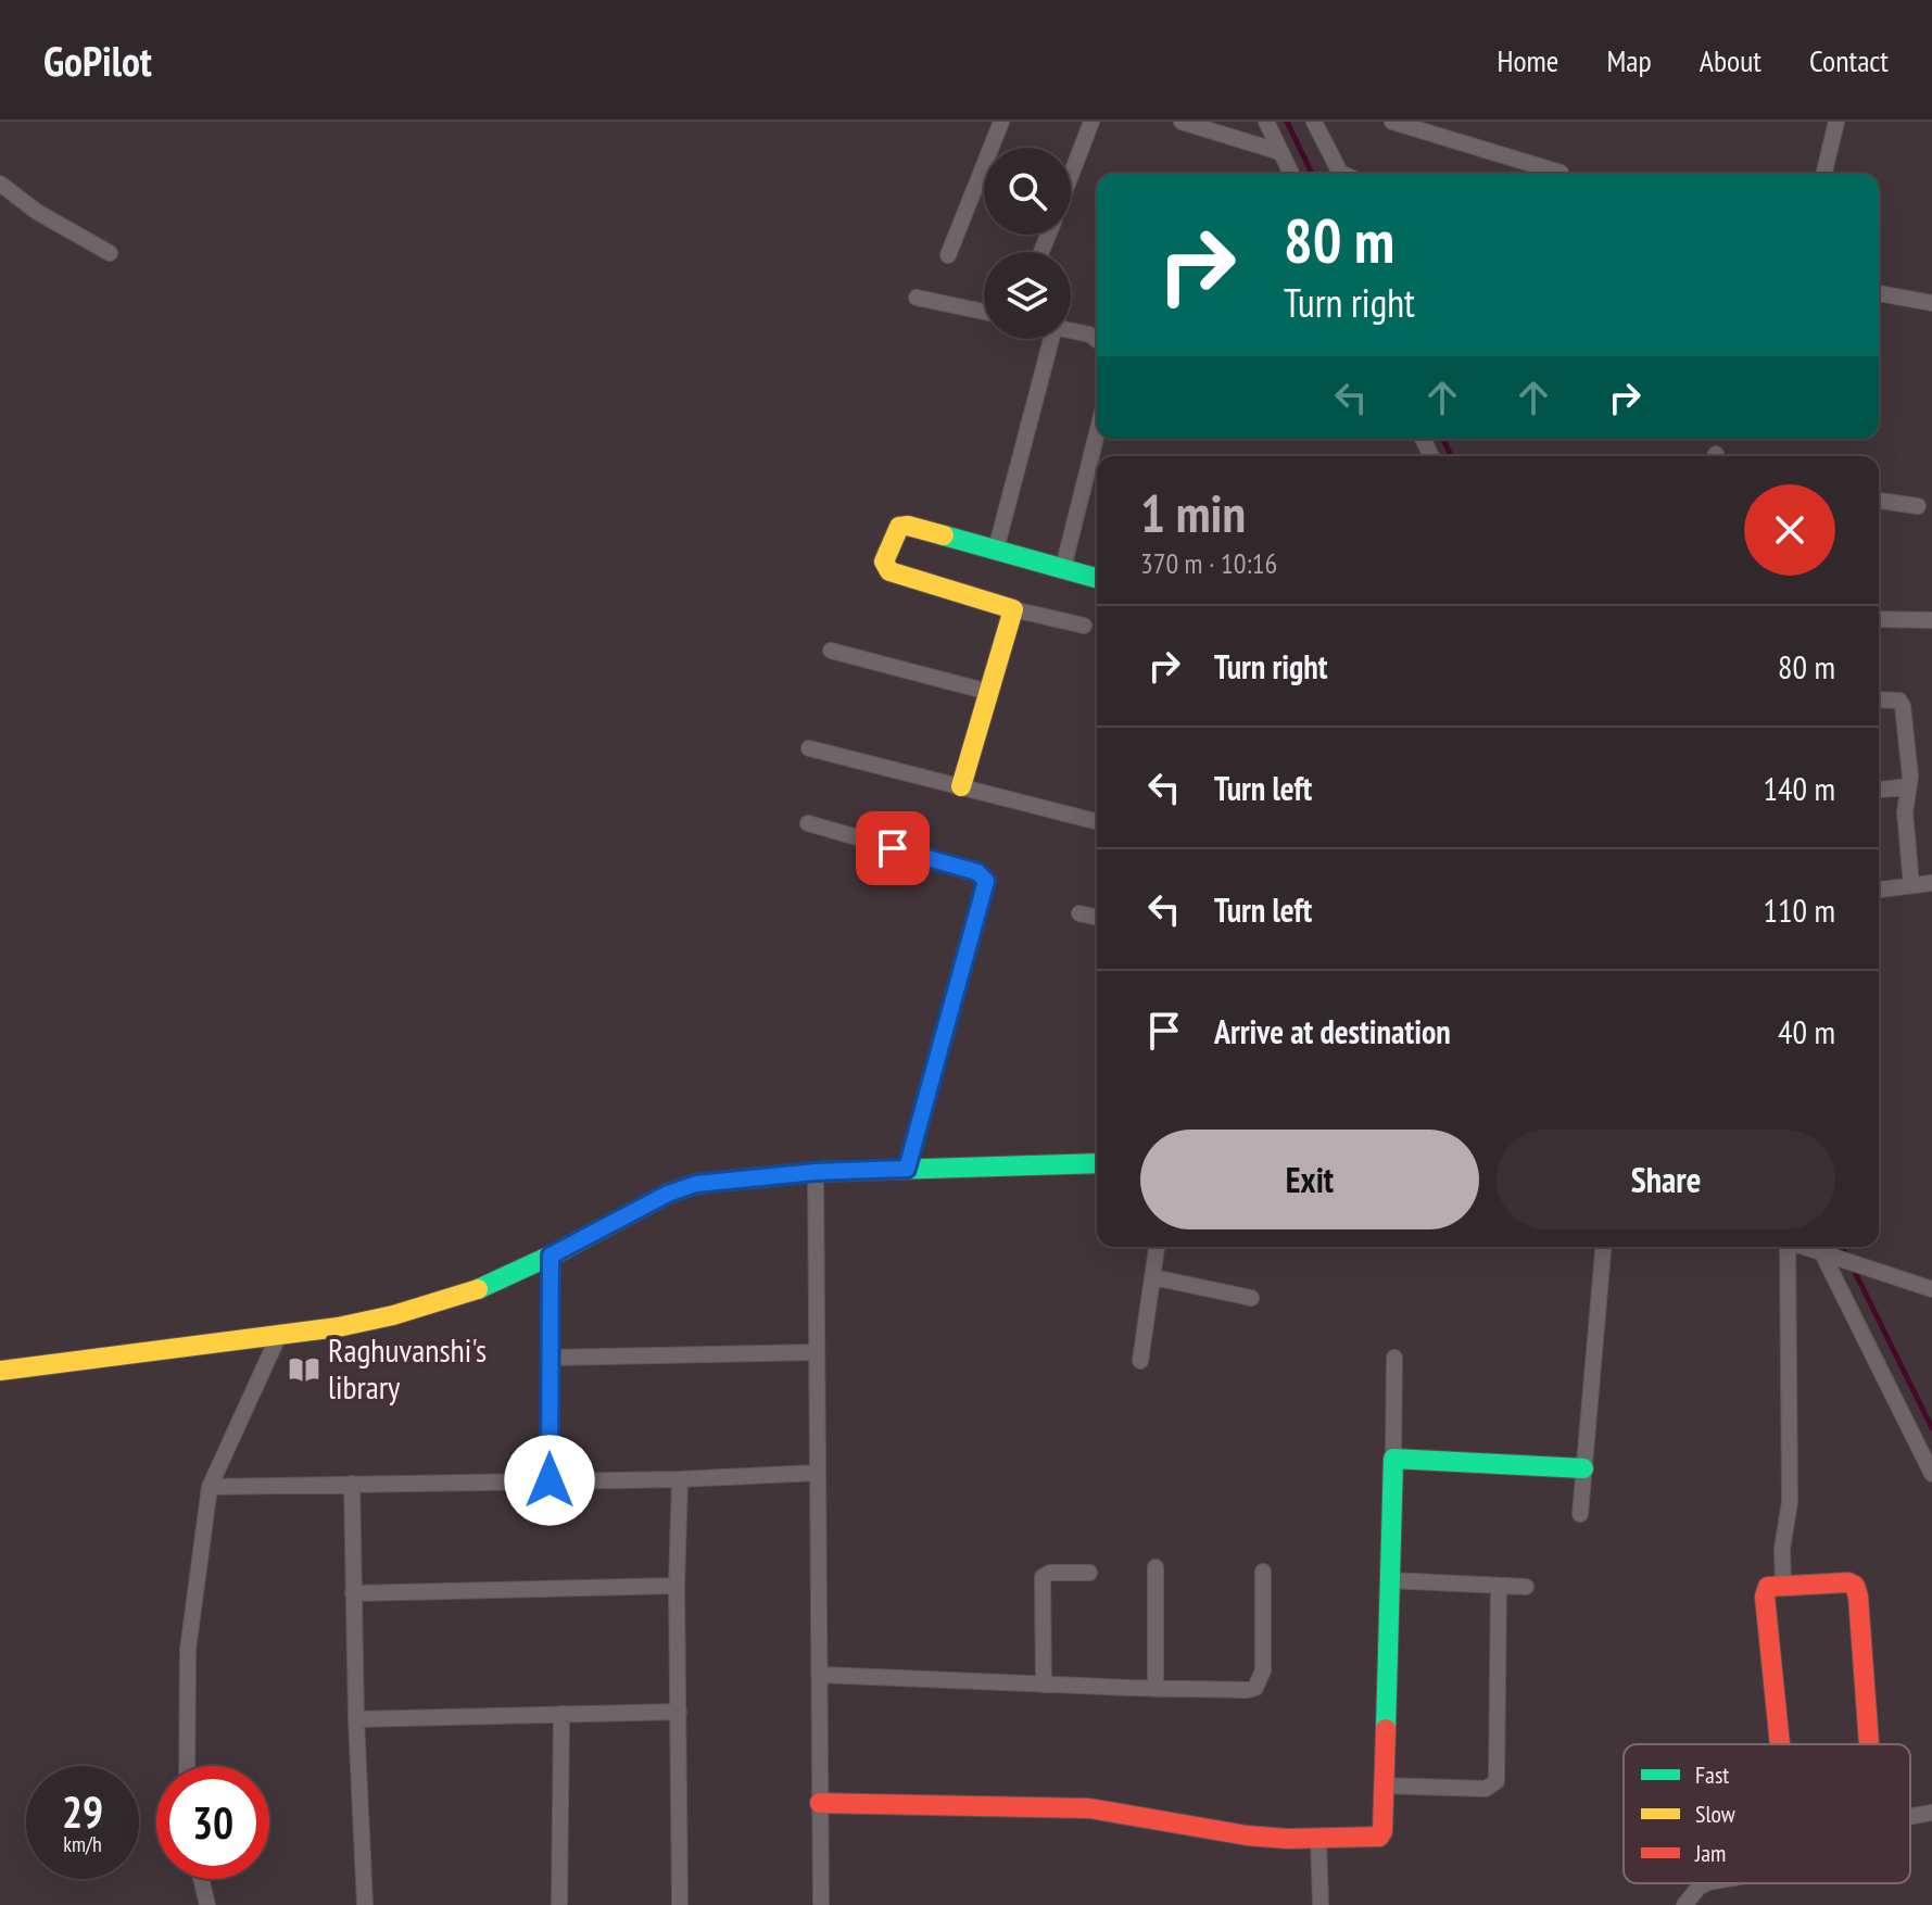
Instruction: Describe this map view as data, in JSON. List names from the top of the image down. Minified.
{"places":{"library":["Raghuvanshi's library"]},"legend":["Fast","Slow","Jam"],"page":{"header":"GoPilot","nav":["Home","Map","About","Contact"],"turn":["80 m","Turn right"],"heading":["1 min","370 m · 10:16"],"list":[{"name":"Turn right","value":"80 m"},{"name":"Turn left","value":"140 m"},{"name":"Turn left","value":"110 m"},{"name":"Arrive at destination","value":"40 m"}],"buttons":["Exit","Share"],"speed":"29 km/h","limit":"30"}}
